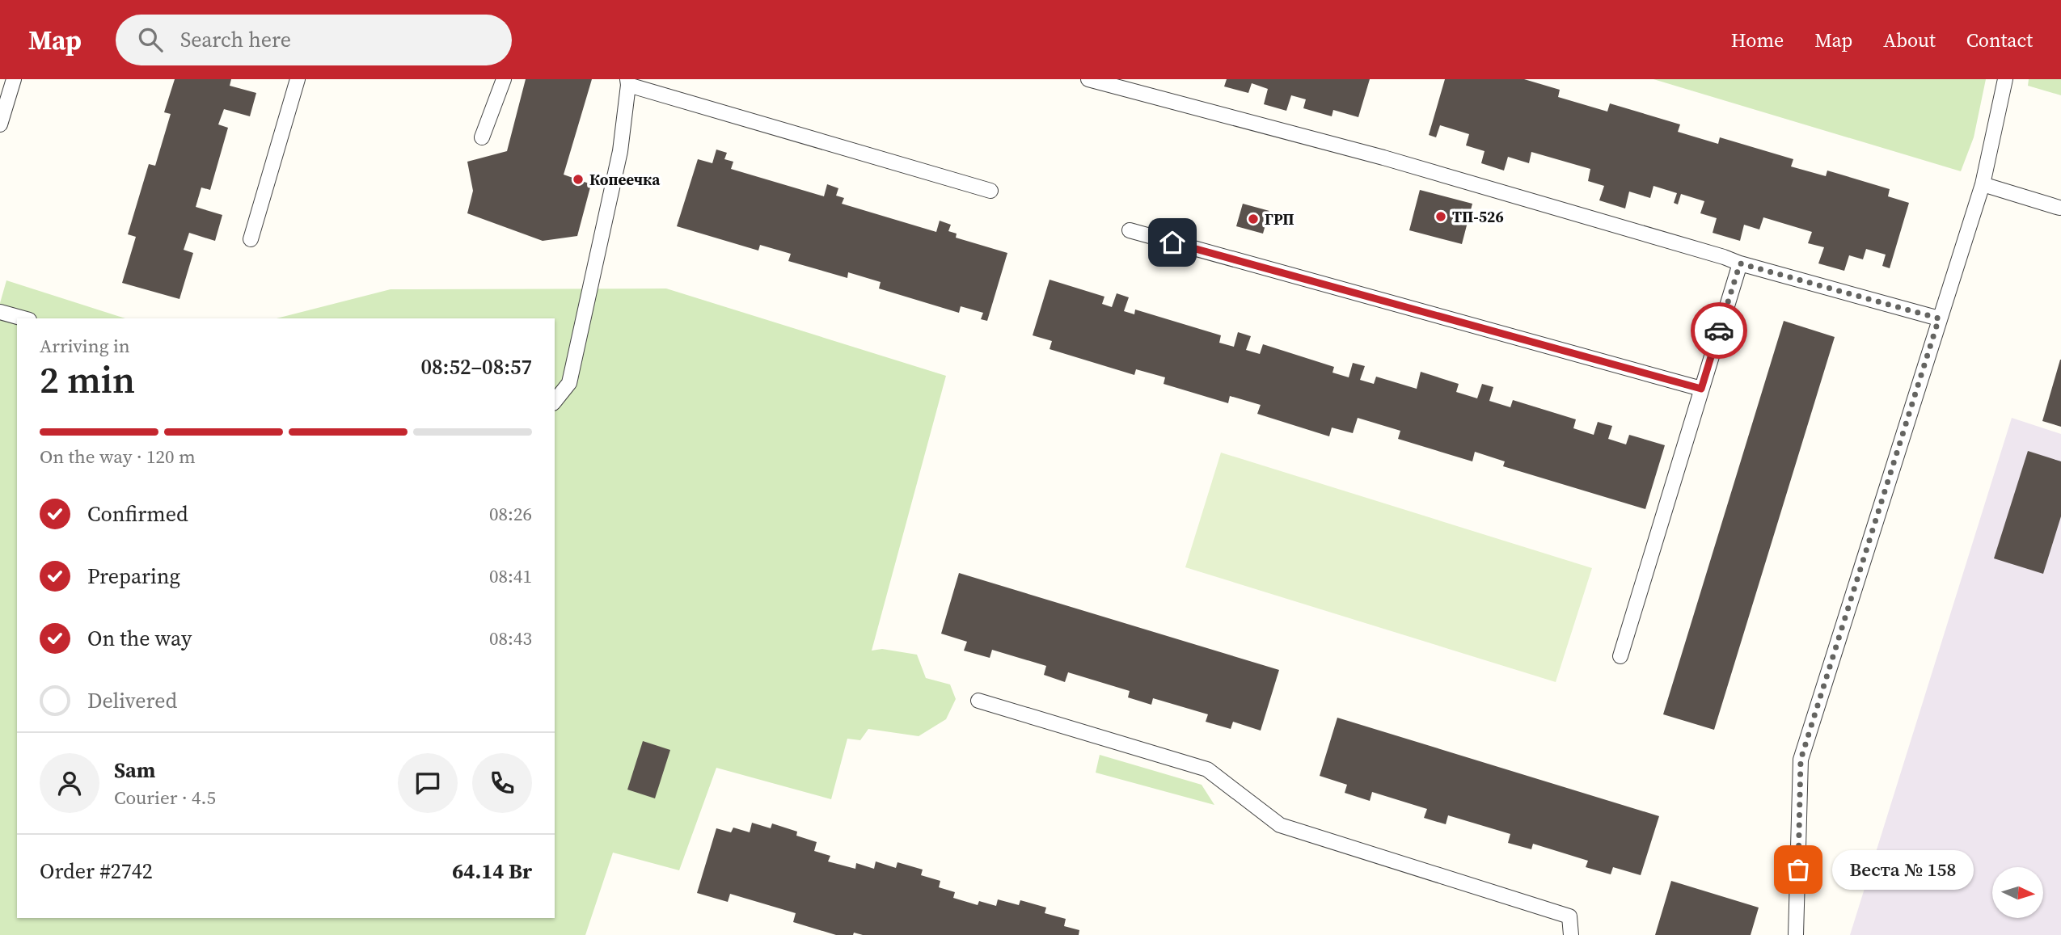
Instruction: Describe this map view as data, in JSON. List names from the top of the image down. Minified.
{"places":["Копеечка","ТП-526","ГРП","Веста № 158"],"north":"right","page":{"header":"Map","search":"Search here","nav":["Home","Map","About","Contact"],"heading":["2 min","Arriving in","08:52–08:57"],"panel":["Sam","Courier · 4.5","Order #2742","64.14 Br"],"bar":"On the way · 120 m","list":[["Confirmed","08:26"],["Preparing","08:41"],["On the way","08:43"],"Delivered"],"bubble":"Веста № 158"}}
